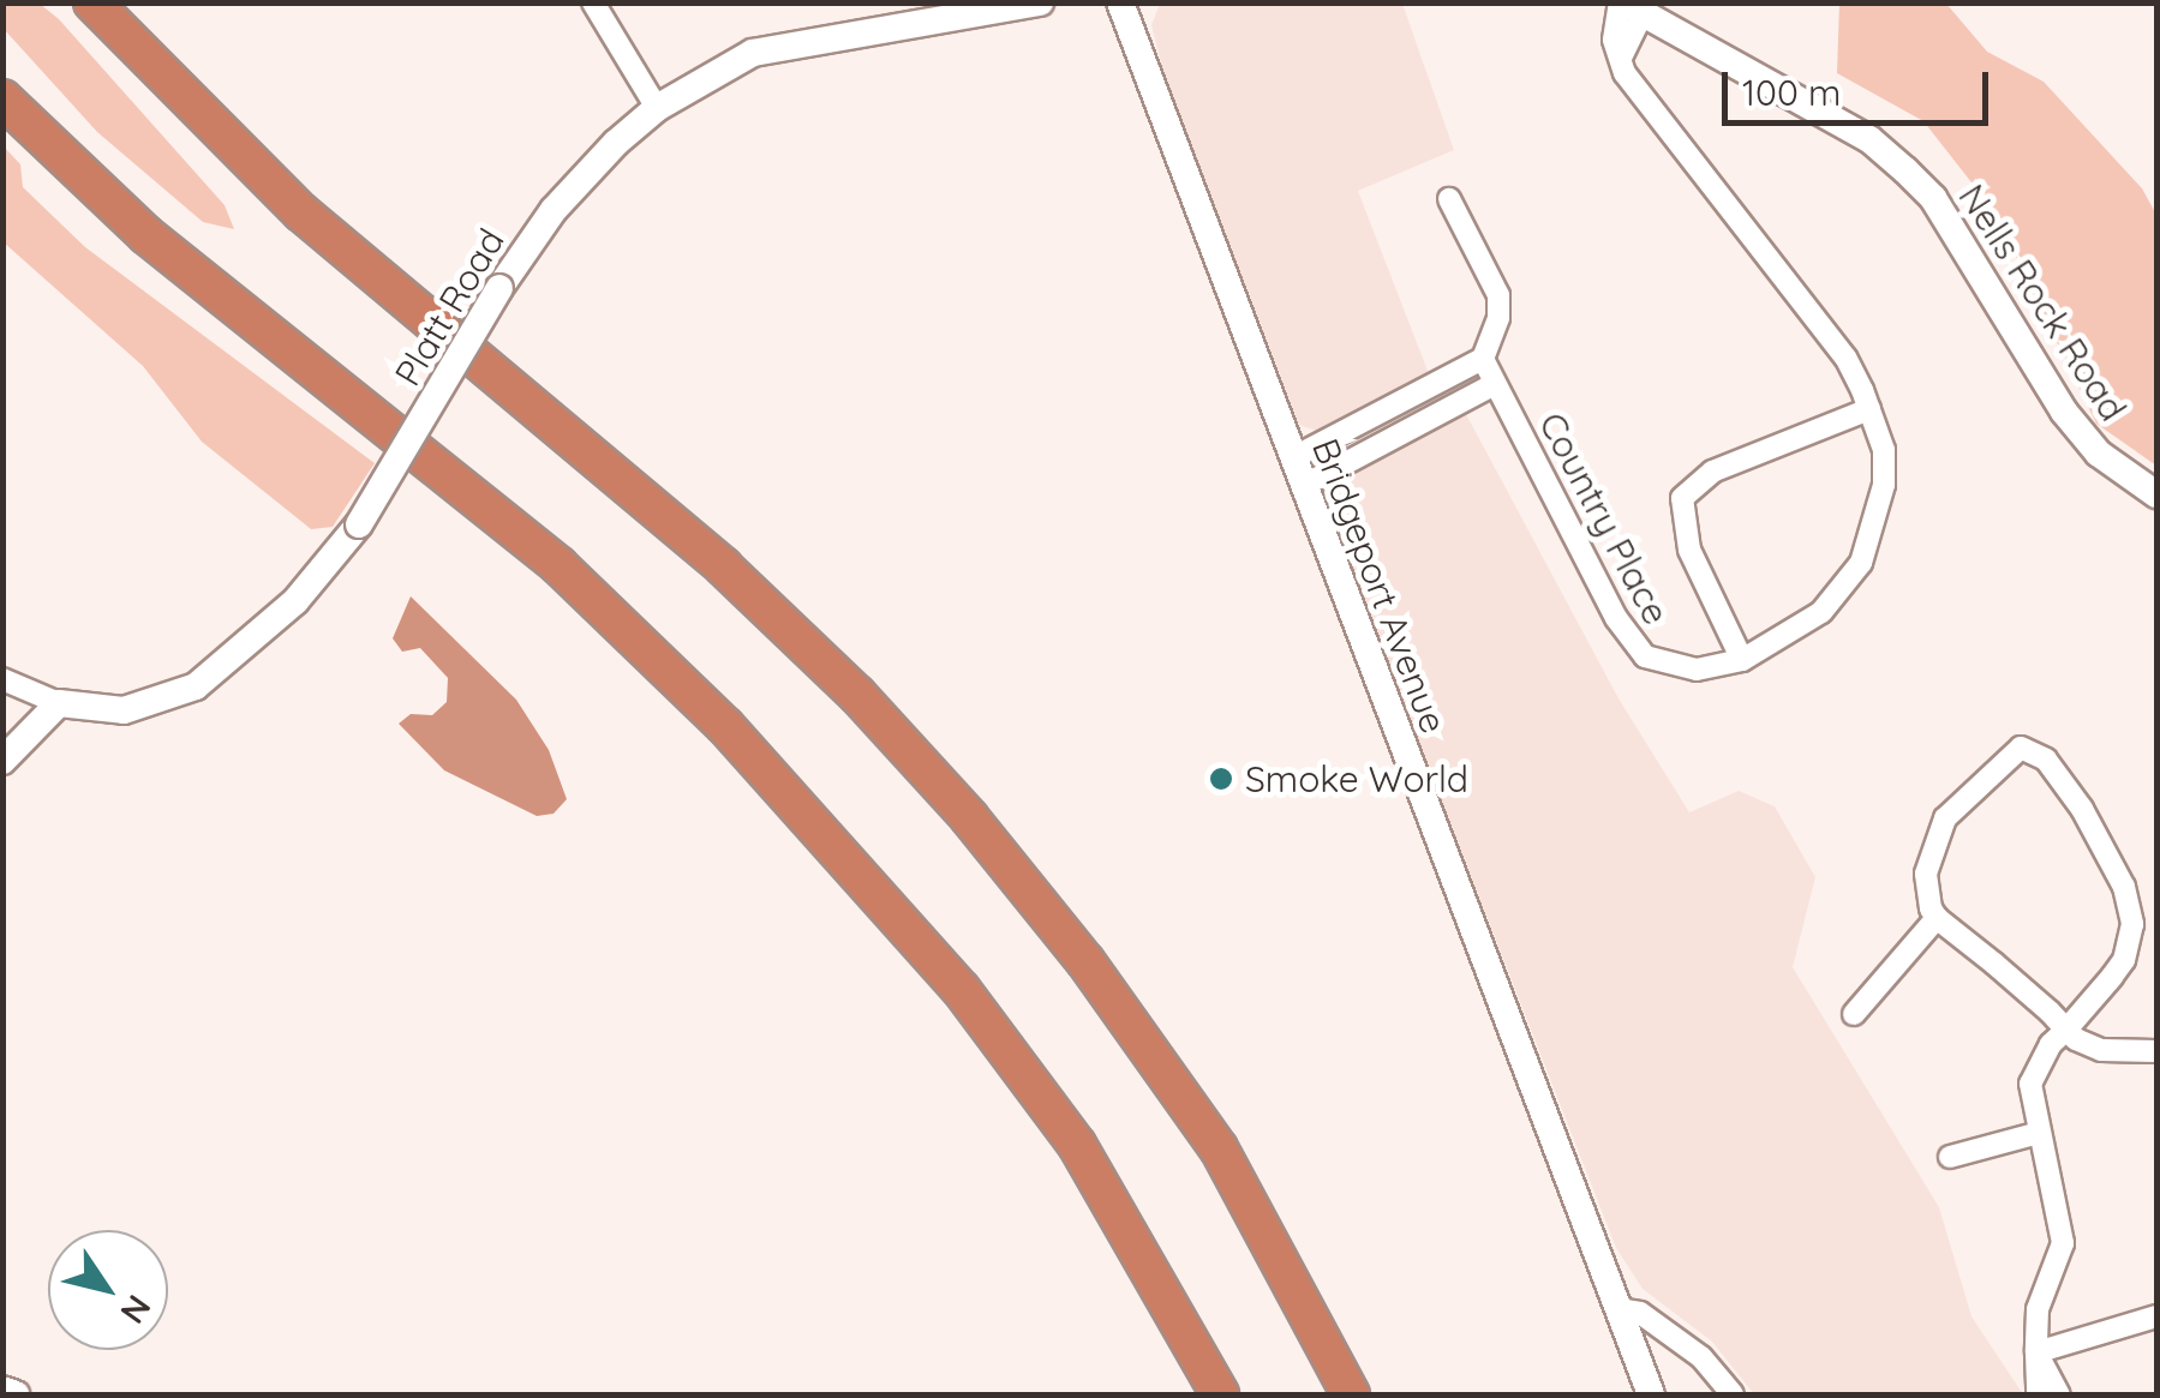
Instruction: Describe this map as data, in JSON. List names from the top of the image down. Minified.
{"streets":{"main road":["Nells Rock Road","Platt Road","Bridgeport Avenue"],"street":["Country Place"]},"crossings":[["Nells Rock Road","Country Place"]],"places":["Smoke World"],"scale_bar":"100 m","north":"bottom right"}
